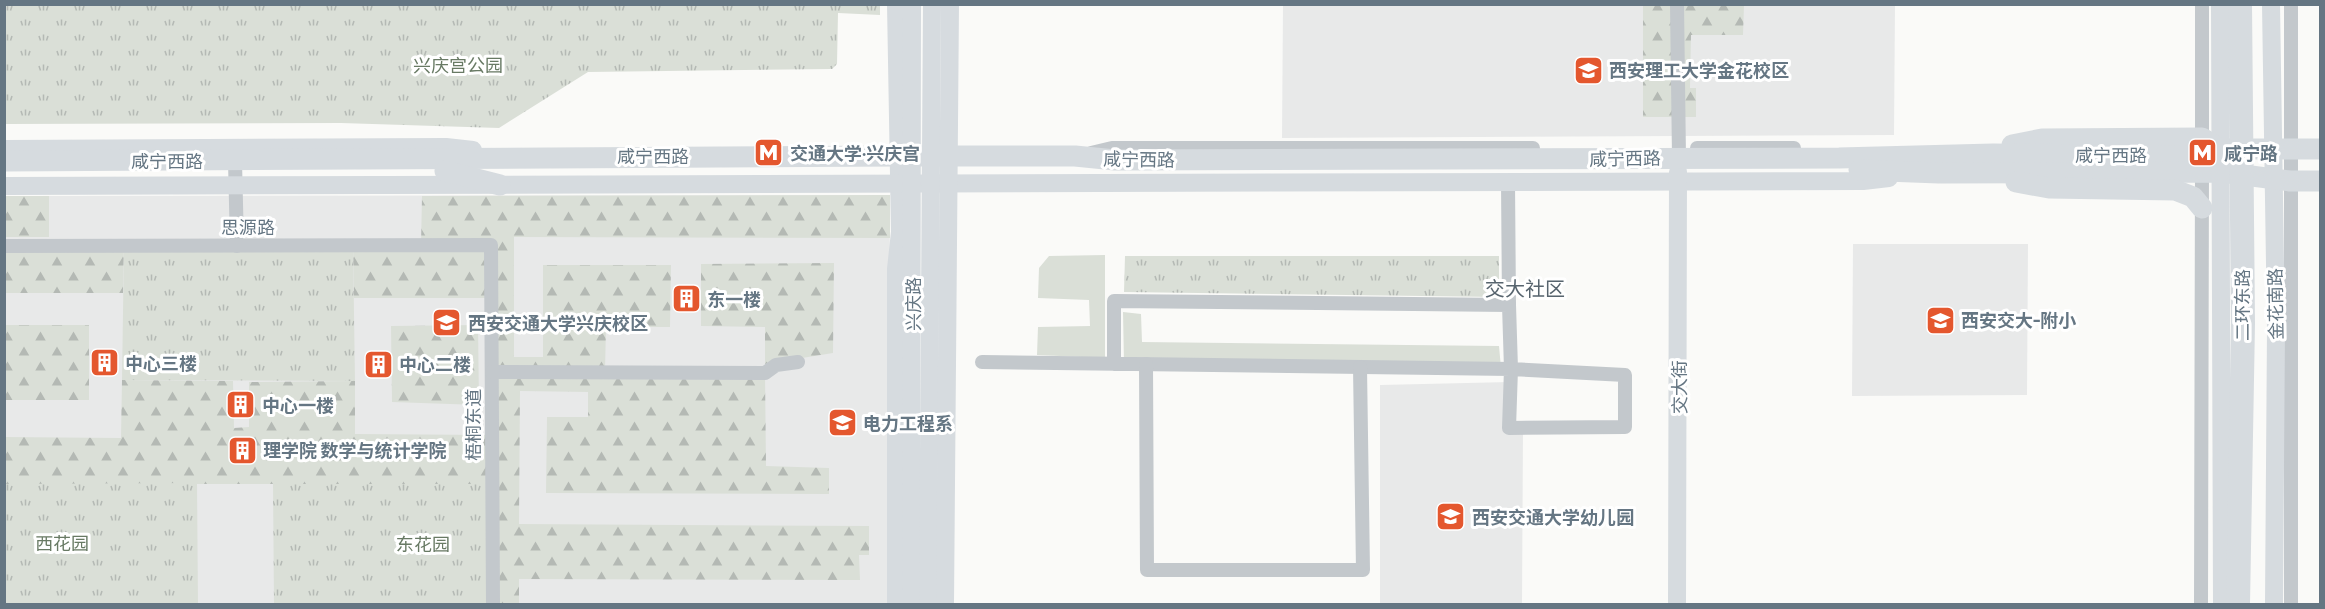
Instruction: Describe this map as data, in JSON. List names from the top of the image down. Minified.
{"streets":{"highway":["二环东路"],"main road":["咸宁西路"],"street":["思源路","兴庆路","金花南路","交大街","梧桐东道"]},"crossings":[["咸宁西路","兴庆路"],["咸宁西路","金花南路"],["咸宁西路","交大街"],["思源路","梧桐东道"]],"districts":["交大社区"],"parks":["兴庆宫公园","西花园","东花园"],"places":{"school or university":["西安理工大学金花校区","西安交大-附小","西安交通大学兴庆校区","电力工程系","西安交通大学幼儿园"],"metro station":["交通大学·兴庆宫","咸宁路"],"building":["东一楼","中心三楼","中心二楼","中心一楼","理学院 数学与统计学院"]}}
